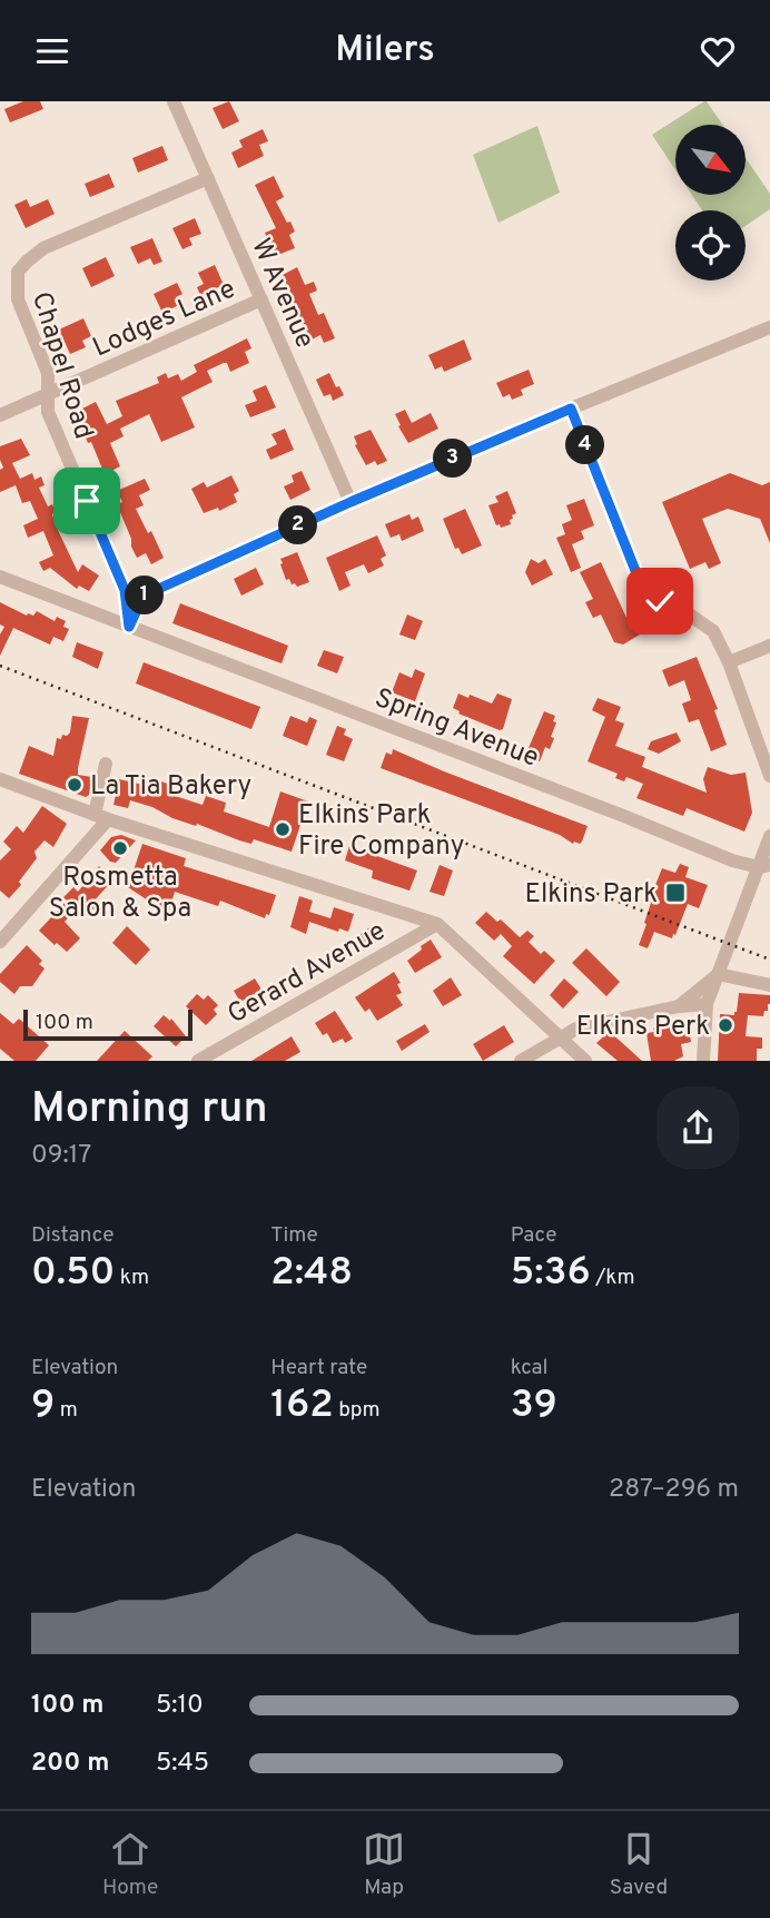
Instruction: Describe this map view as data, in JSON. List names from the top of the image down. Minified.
{"streets":{"street":["W Avenue","Lodges Lane","Chapel Road","Spring Avenue","Gerard Avenue"]},"crossings":[["W Avenue","Lodges Lane"],["W Avenue","Chapel Road"],["Lodges Lane","Chapel Road"],["Chapel Road","Spring Avenue"]],"places":{"other":["La Tia Bakery","Elkins Park Fire Company","Rosmetta Salon & Spa","Elkins Perk"],"transit":["Elkins Park"]},"scale_bar":"100 m","north":"bottom right","page":{"header":"Milers","pins":["4","3","2","1"],"scale":"100 m","heading":["Morning run","09:17"],"stats":[["Distance","0.50 km"],["Time","2:48"],["Pace","5:36 /km"],["Elevation","9 m"],["Heart rate","162 bpm"],["kcal","39"]],"chart":["Elevation","287–296 m"],"list":[{"name":"100 m","note":"5:10"},{"name":"200 m","note":"5:45"}],"tabs":["Home","Map","Saved"]}}
